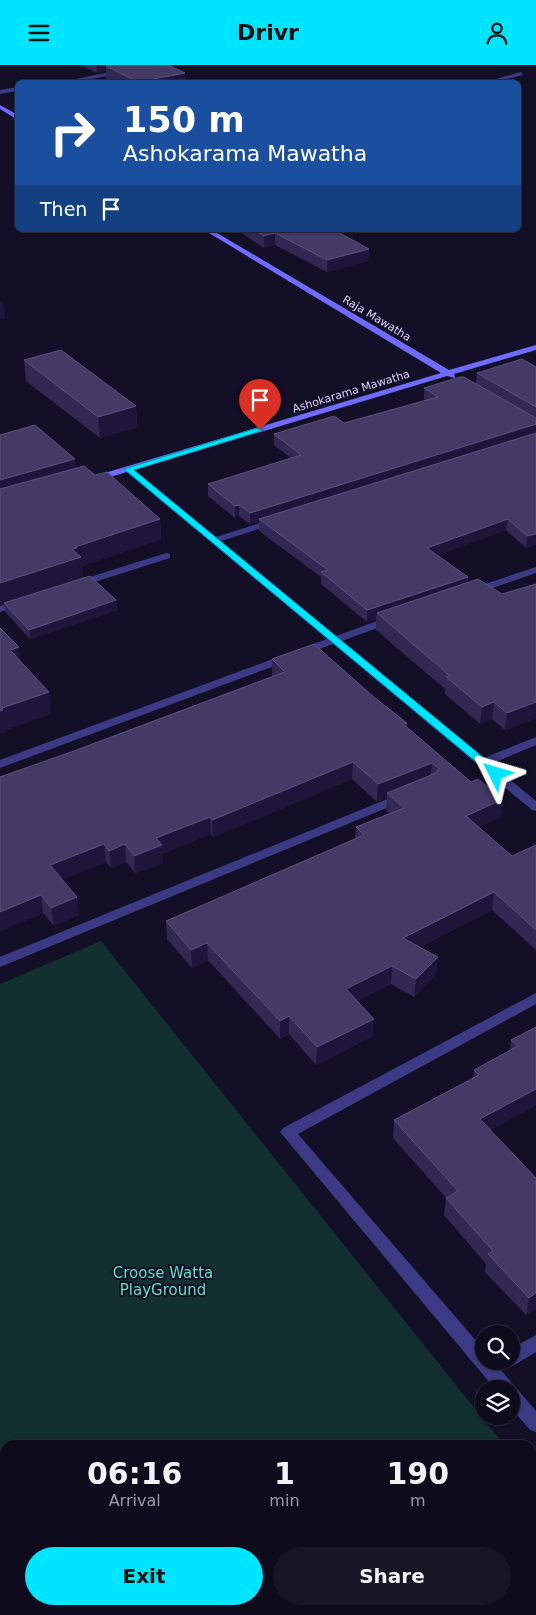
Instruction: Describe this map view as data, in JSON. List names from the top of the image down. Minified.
{"streets":{"street":["Raja Mawatha","Ashokarama Mawatha"]},"crossings":[["Raja Mawatha","Ashokarama Mawatha"]],"parks":["Croose Watta PlayGround"],"page":{"header":"Drivr","turn":["150 m","Ashokarama Mawatha"],"then":"Then","eta":["06:16","Arrival","1","min","190","m"],"buttons":["Exit","Share"]}}
